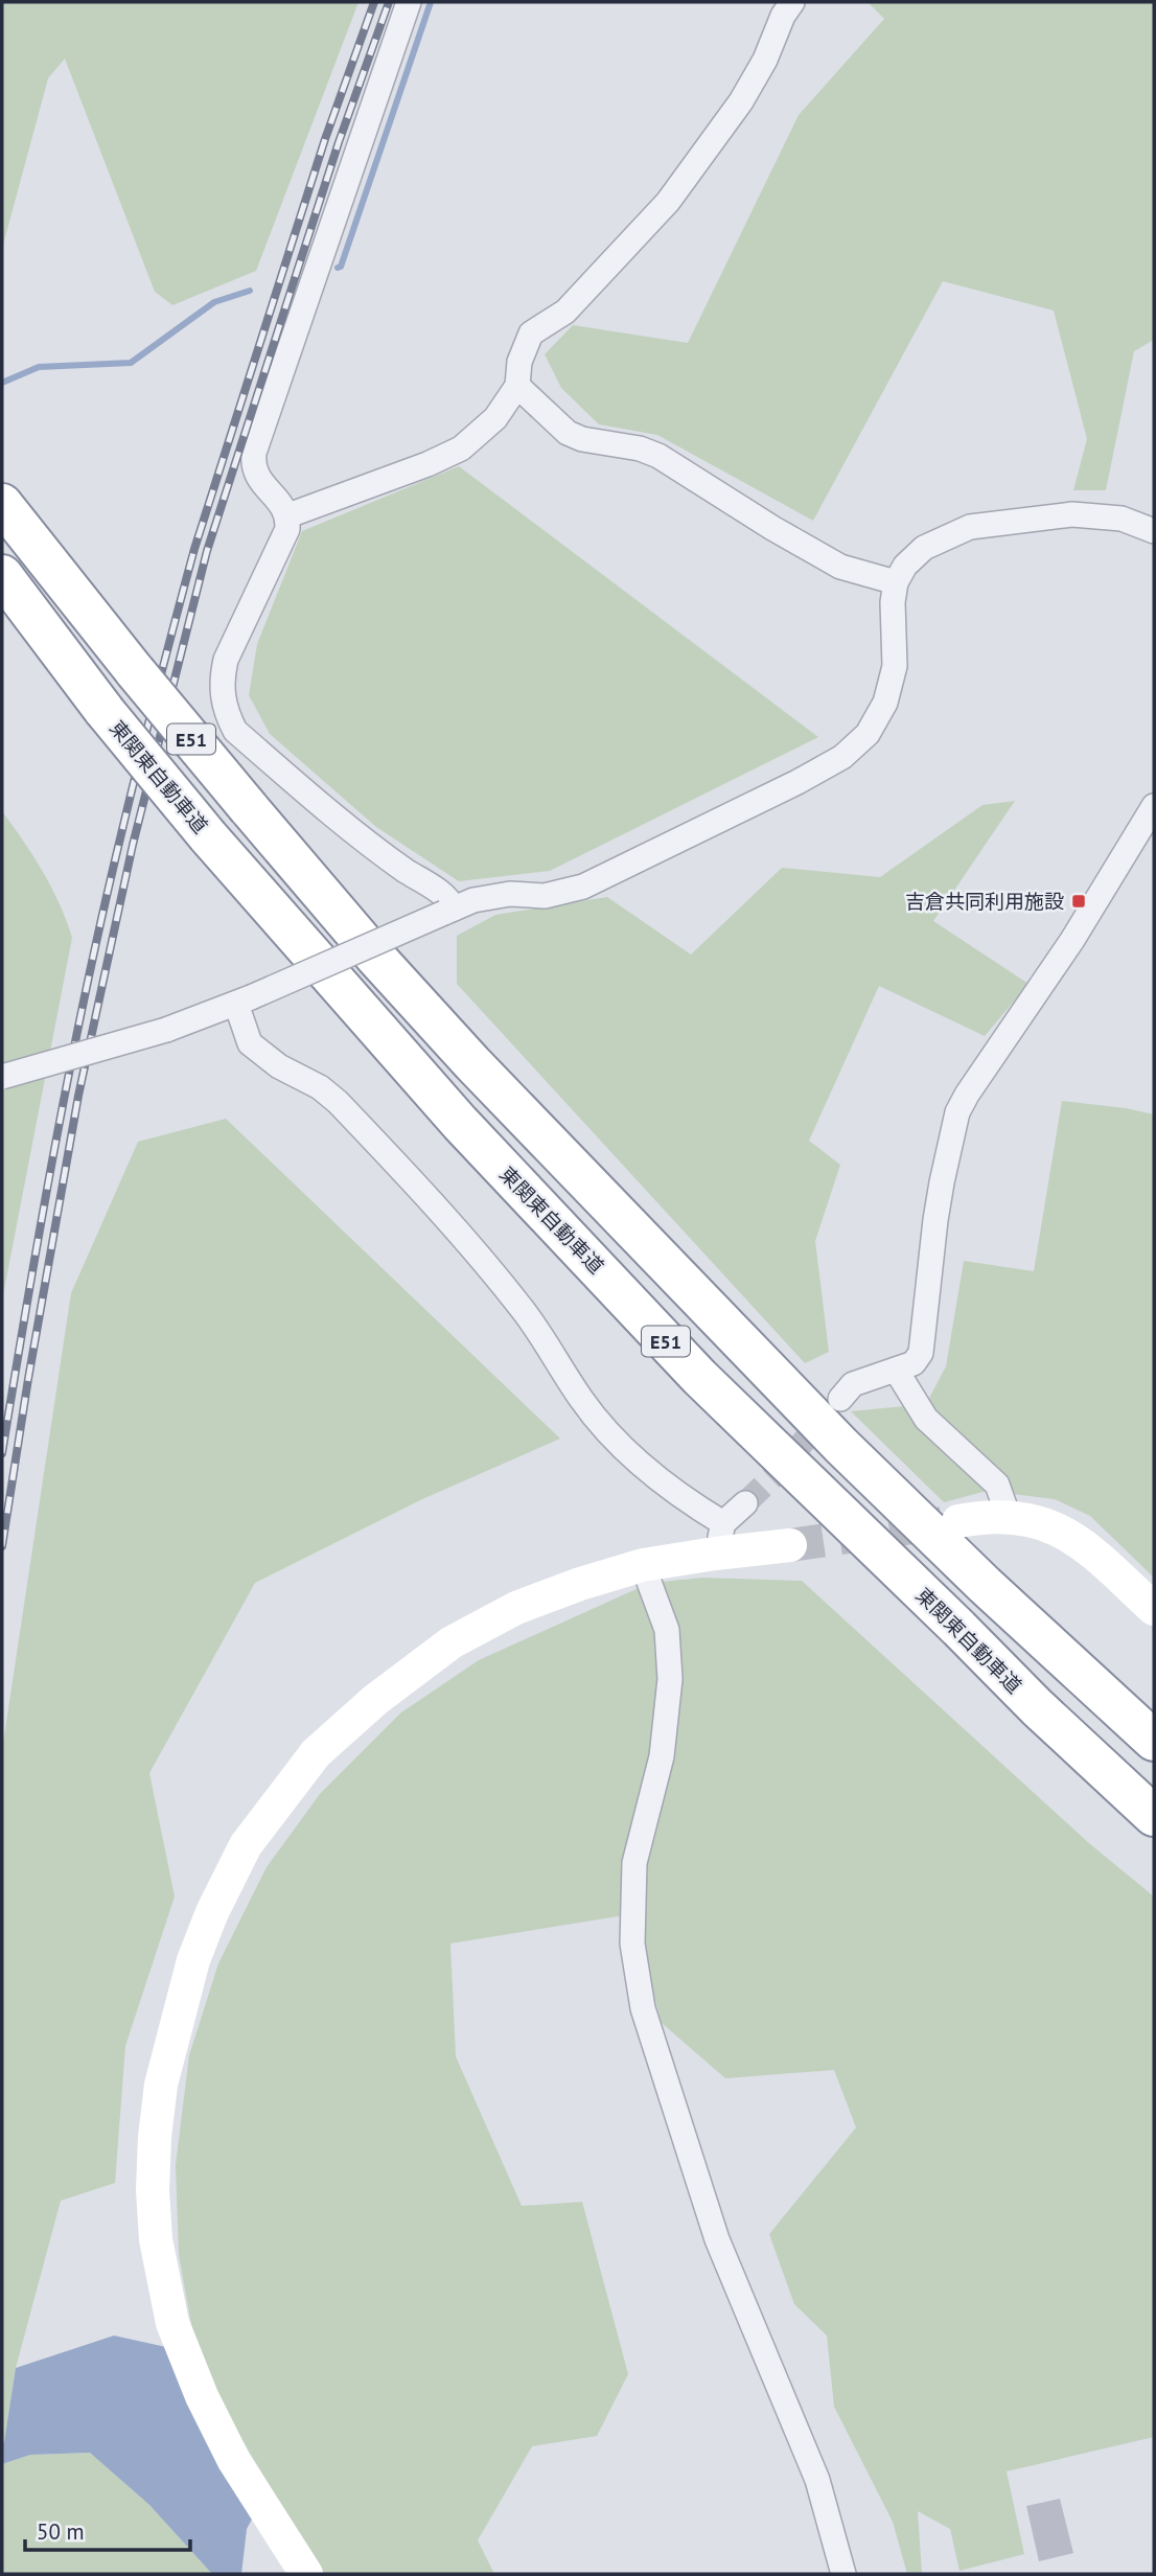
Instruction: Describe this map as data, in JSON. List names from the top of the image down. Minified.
{"streets":{"highway":["E51","東関東自動車道"]},"places":{"transit":["吉倉共同利用施設"]},"scale_bar":"50 m"}
